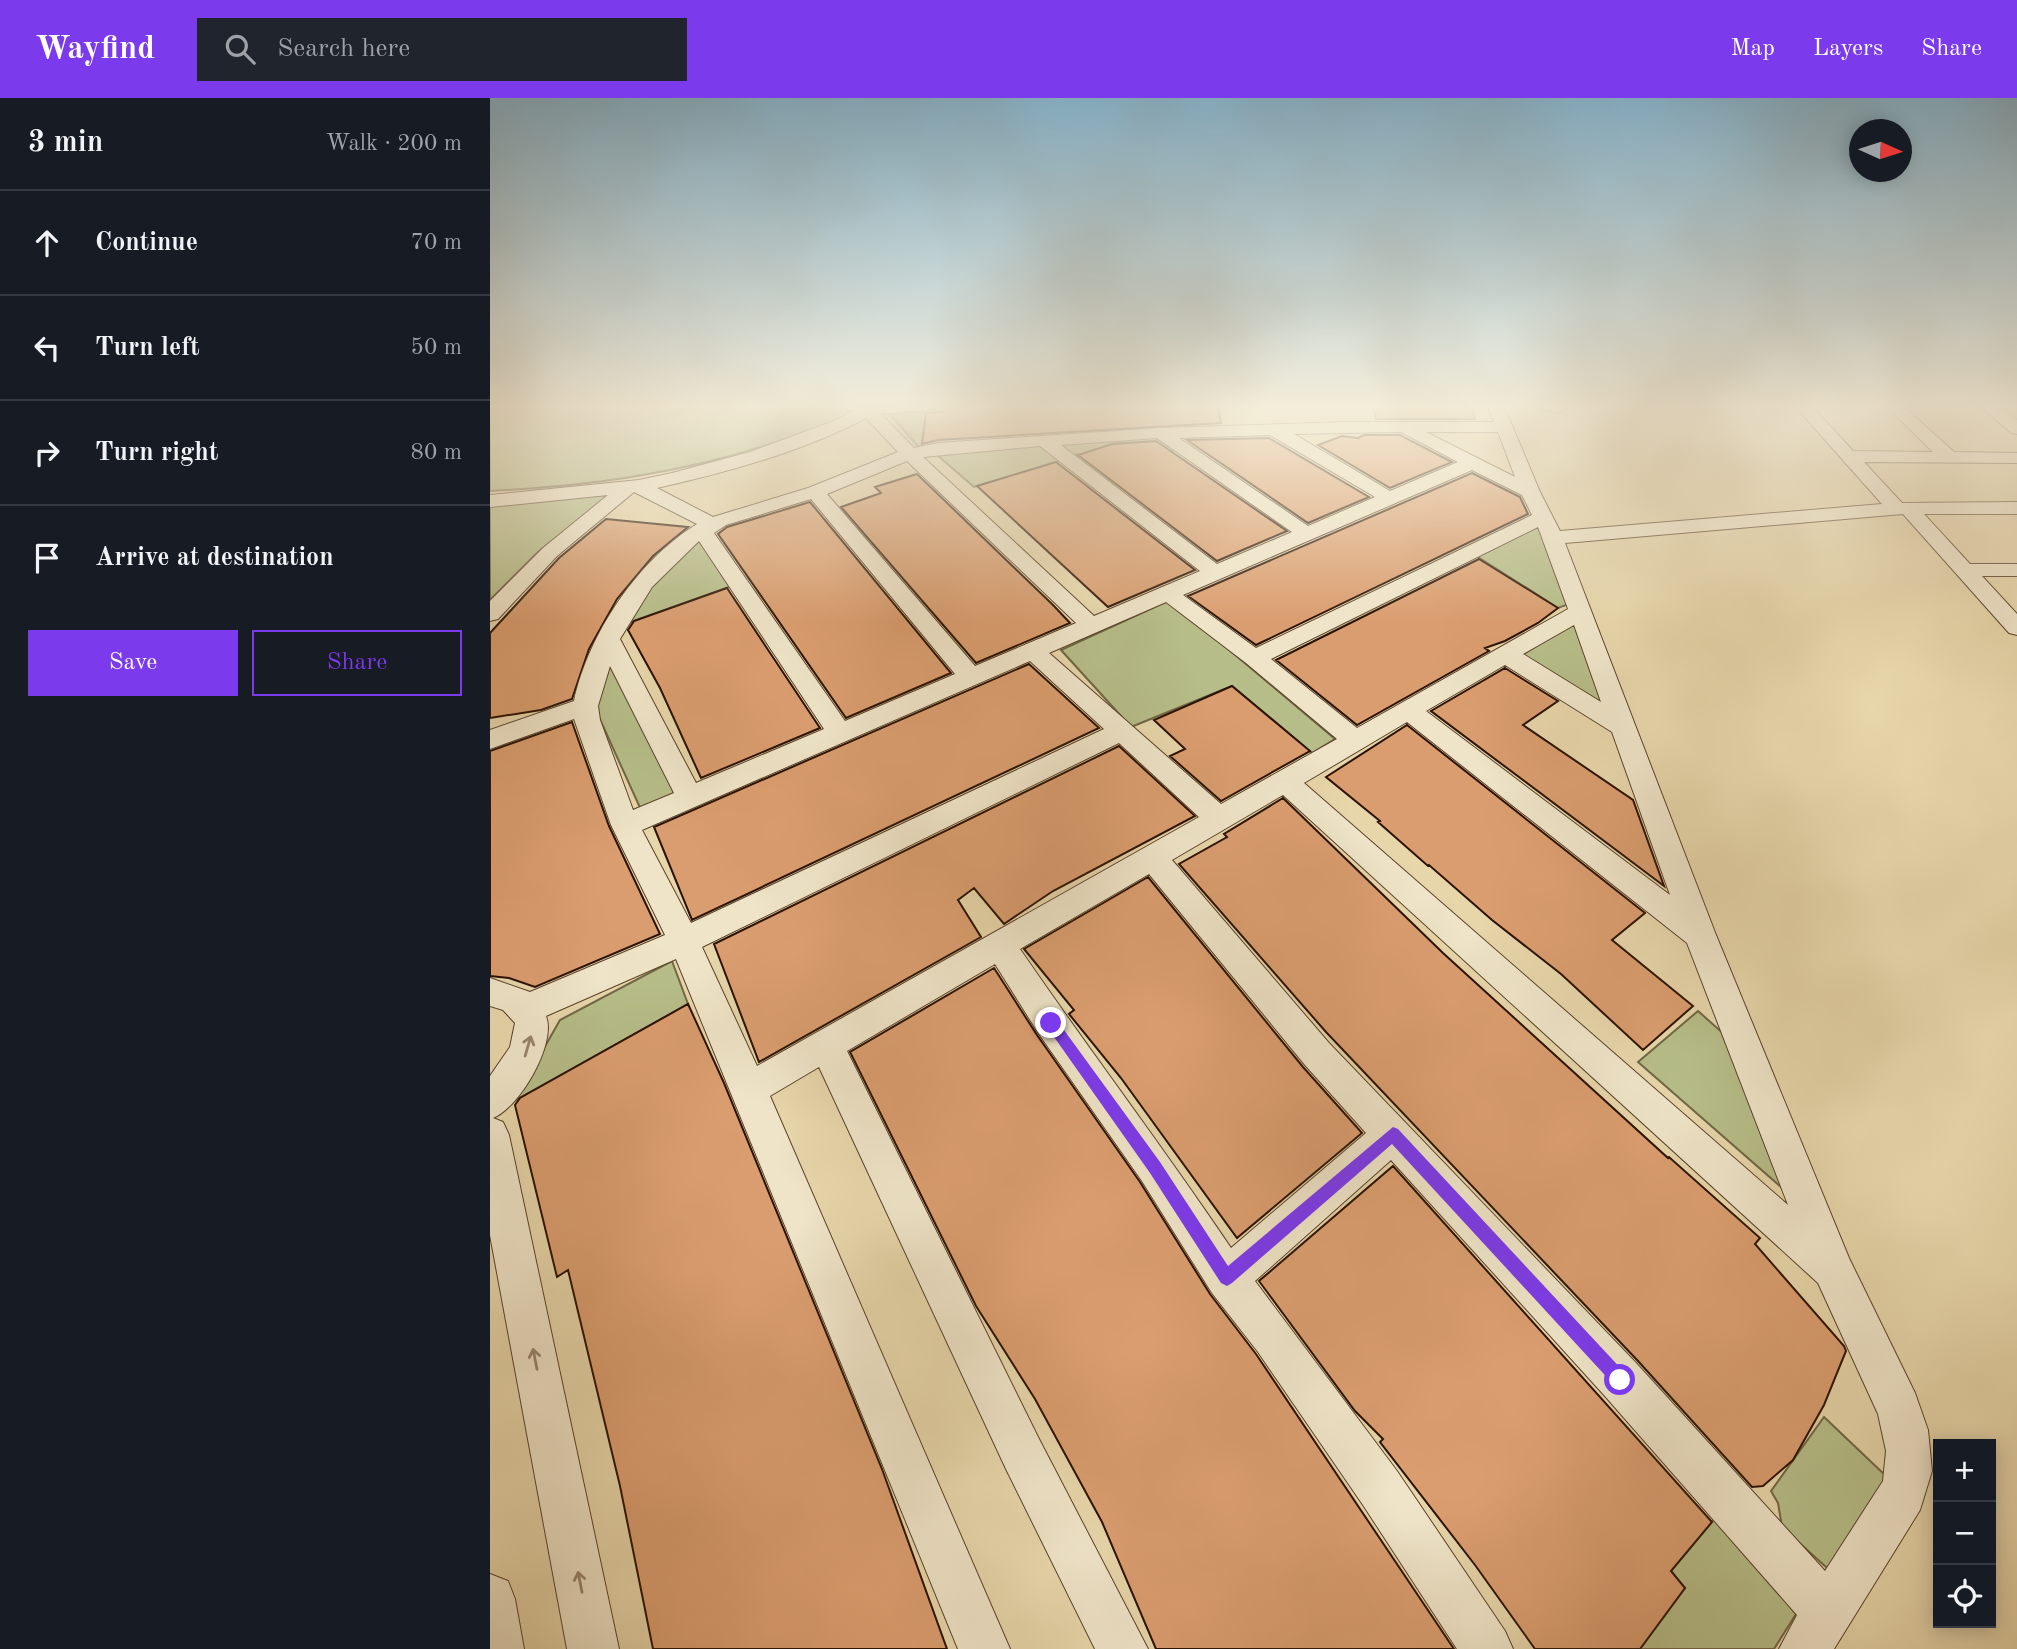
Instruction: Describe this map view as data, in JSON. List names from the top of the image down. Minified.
{"north":"right","page":{"header":"Wayfind","search":"Search here","nav":["Map","Layers","Share"],"heading":["3 min","Walk · 200 m"],"list":[["Continue","70 m"],["Turn left","50 m"],["Turn right","80 m"],"Arrive at destination"],"buttons":["Save","Share"],"map_buttons":["+","−"]}}
